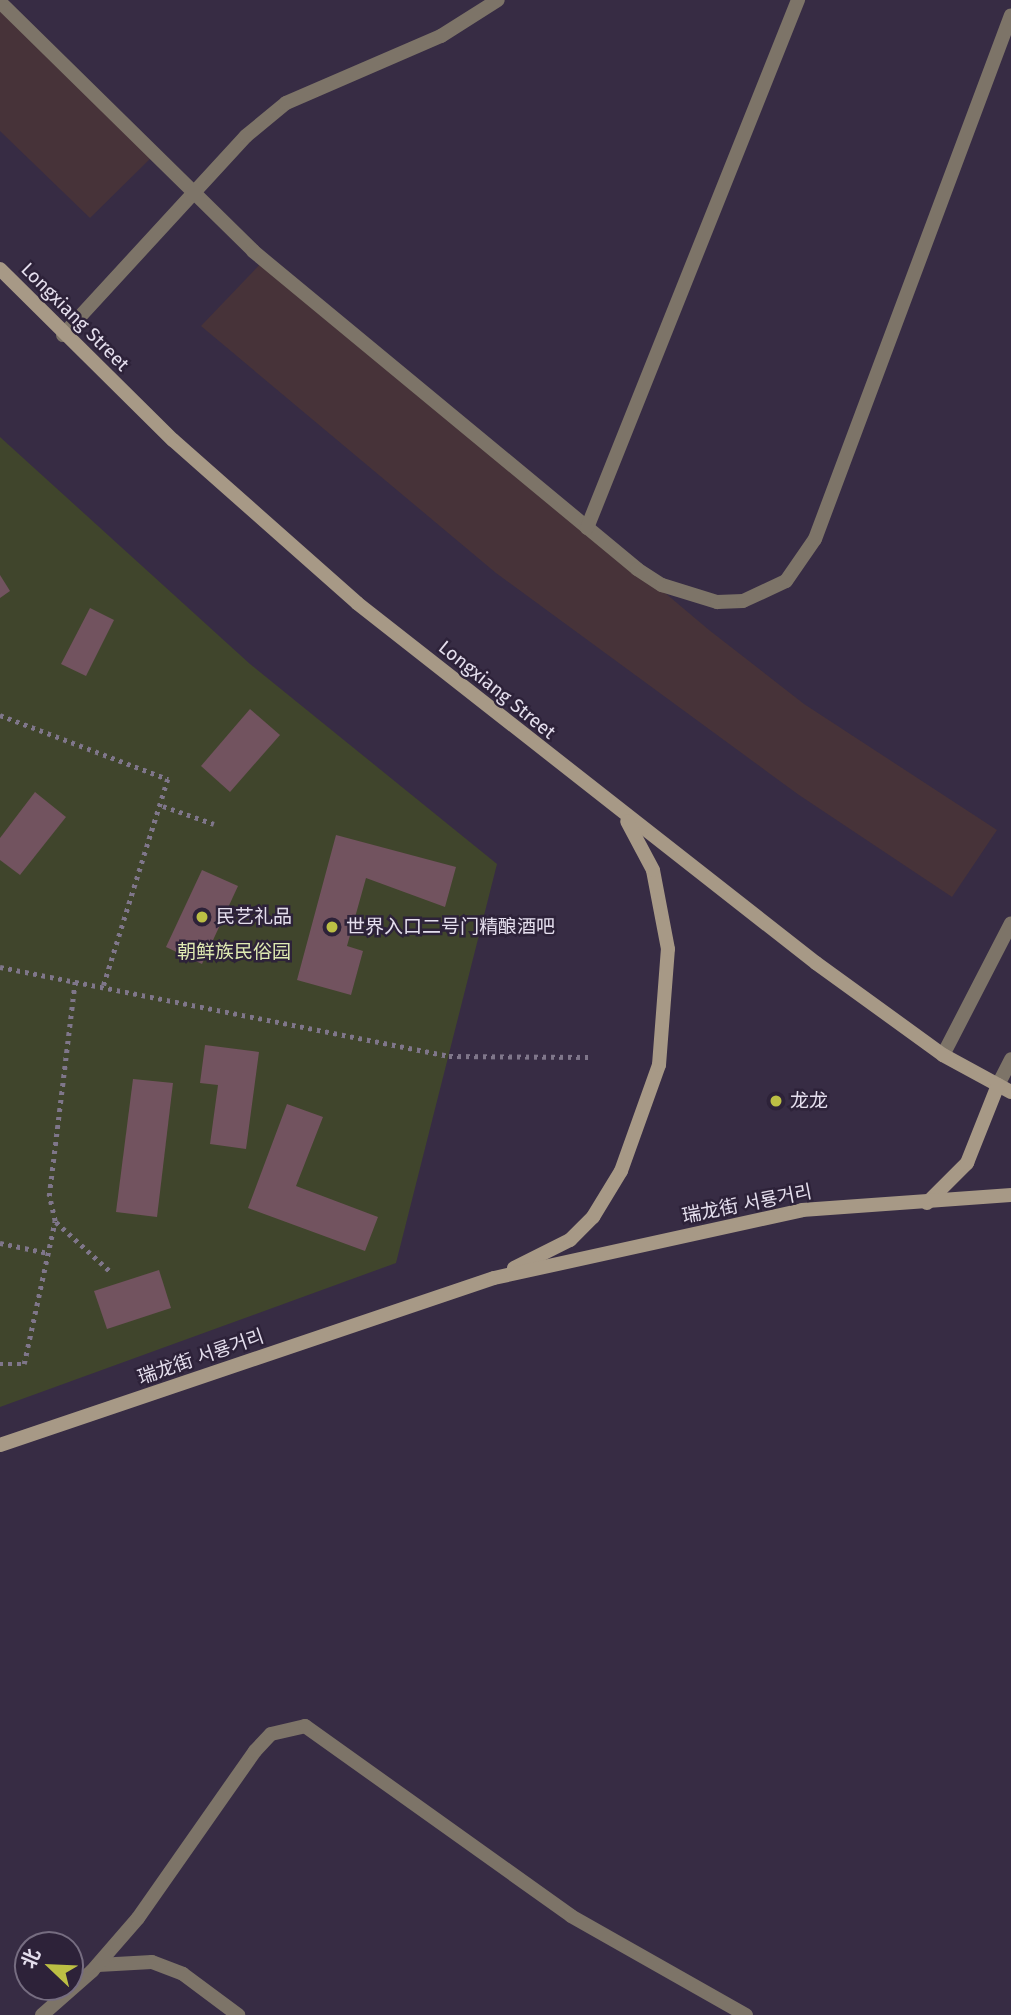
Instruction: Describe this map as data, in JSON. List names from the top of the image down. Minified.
{"streets":{"street":["Longxiang Street","瑞龙街 서룡거리"]},"crossings":[["Longxiang Street","瑞龙街 서룡거리"]],"parks":["朝鲜族民俗园"],"places":["民艺礼品","世界入口二号门精酿酒吧","龙龙"],"north":"top left"}
